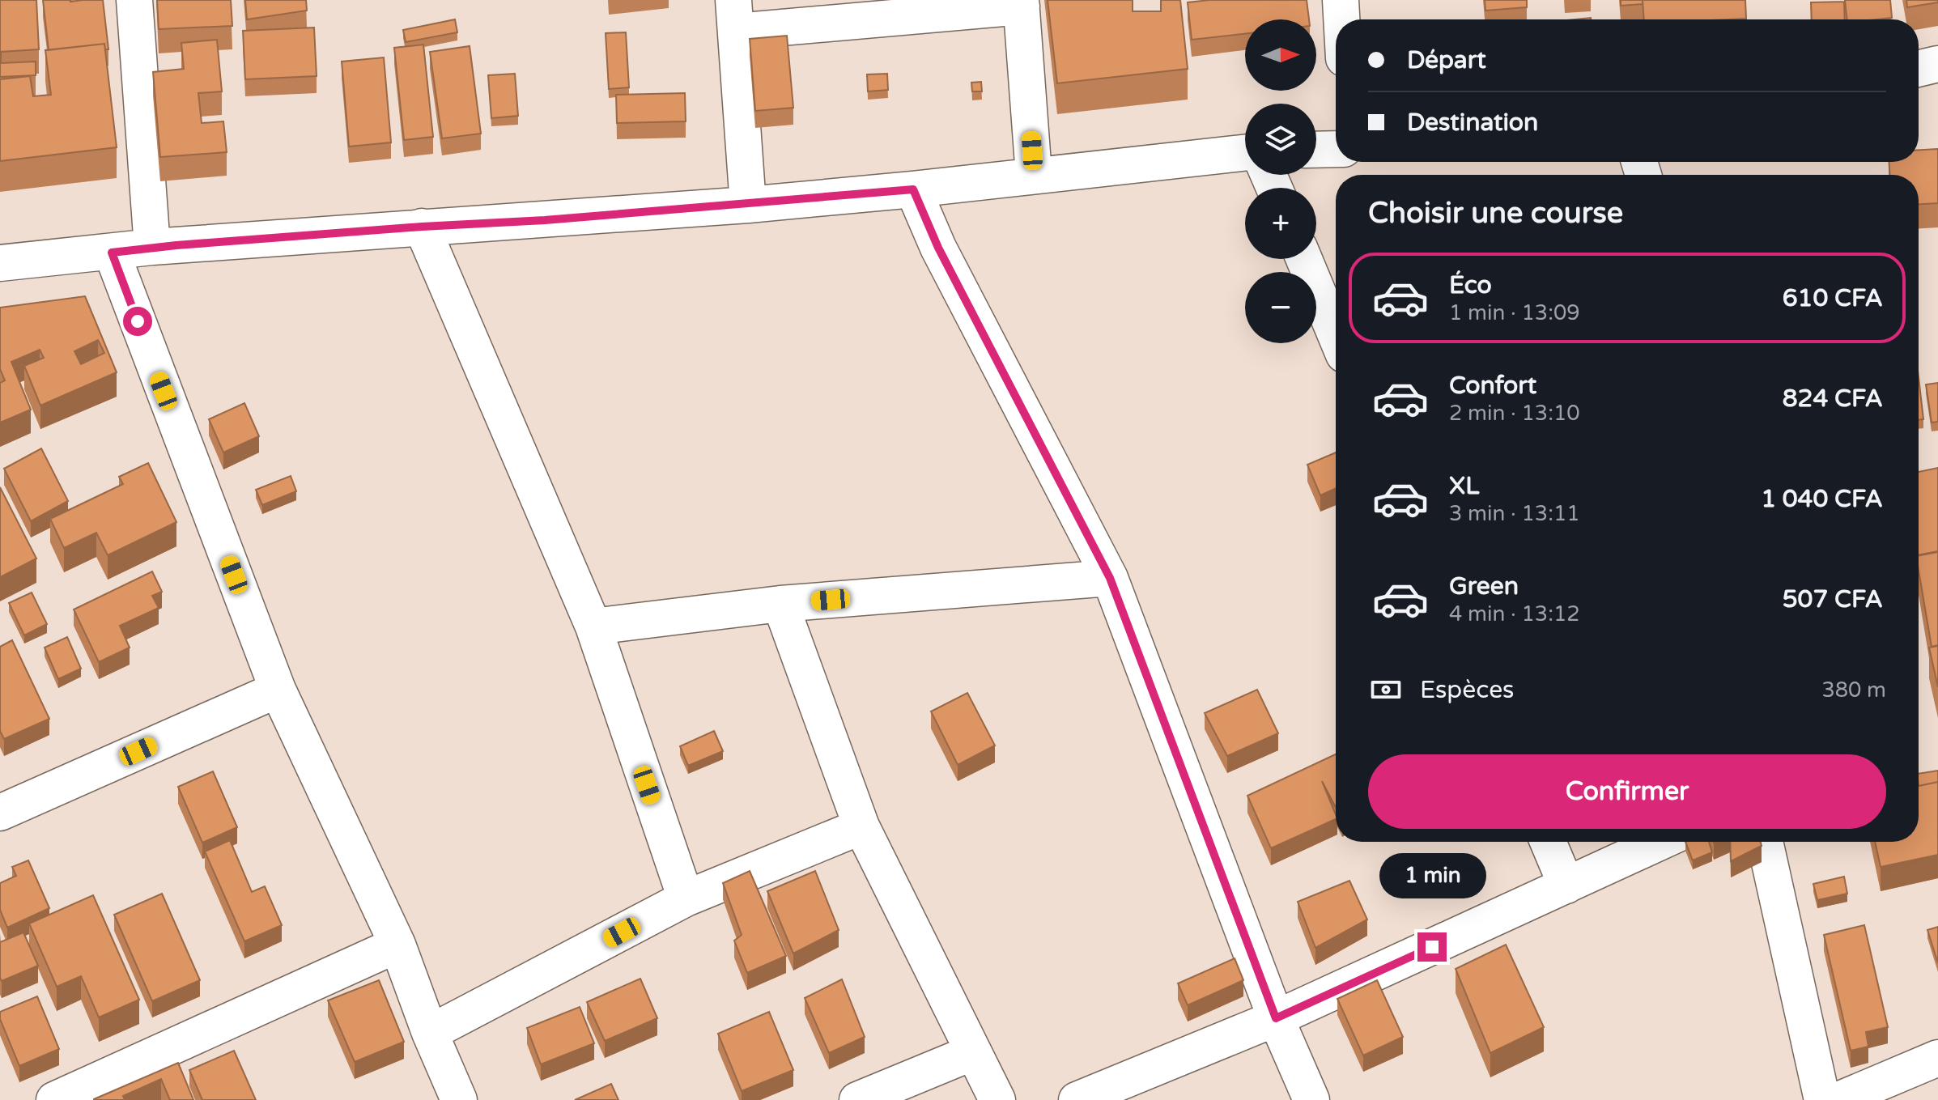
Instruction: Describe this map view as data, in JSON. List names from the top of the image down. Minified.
{"north":"right","page":{"map_buttons":["+","−"],"banner":["Départ","Destination"],"heading":"Choisir une course","list":[{"name":"Éco","note":"1 min · 13:09","value":"610 CFA"},{"name":"Confort","note":"2 min · 13:10","value":"824 CFA"},{"name":"XL","note":"3 min · 13:11","value":"1 040 CFA"},{"name":"Green","note":"4 min · 13:12","value":"507 CFA"}],"pay":["Espèces","380 m"],"buttons":"Confirmer","bubble":"1 min"}}
